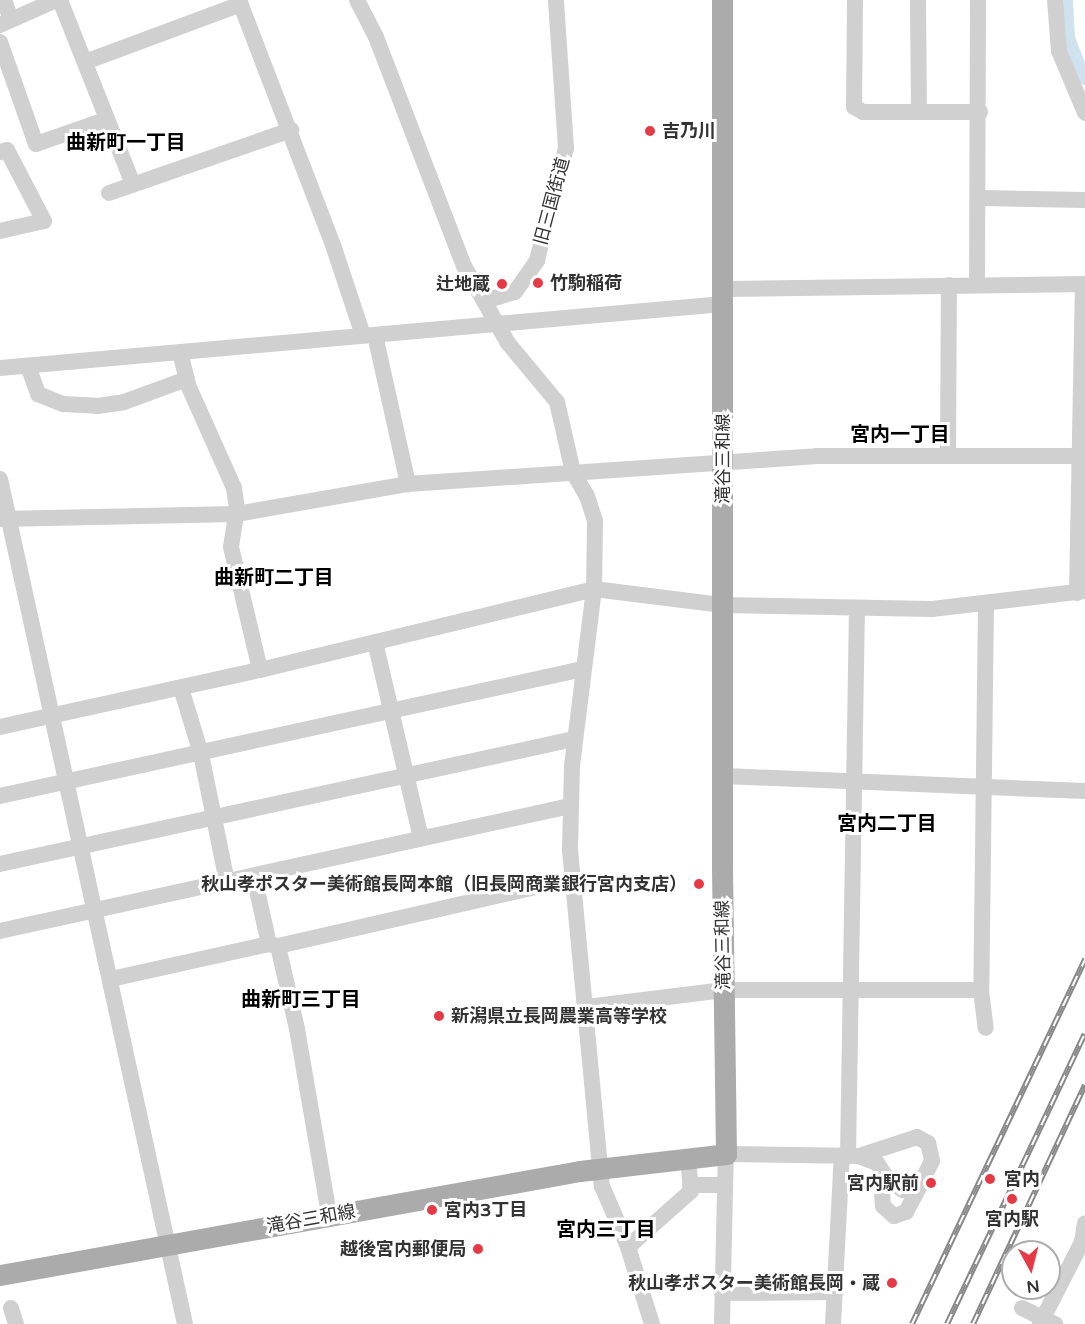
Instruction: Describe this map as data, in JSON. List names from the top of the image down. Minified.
{"streets":{"main road":["滝谷三和線"],"street":["旧三国街道"]},"districts":["曲新町一丁目","宮内一丁目","曲新町二丁目","宮内二丁目","曲新町三丁目","宮内三丁目"],"places":["吉乃川","竹駒稲荷","辻地蔵","秋山孝ポスター美術館長岡本館（旧長岡商業銀行宮内支店）","新潟県立長岡農業高等学校","宮内","宮内駅前","宮内駅","宮内3丁目","越後宮内郵便局","秋山孝ポスター美術館長岡・蔵"],"north":"bottom"}
